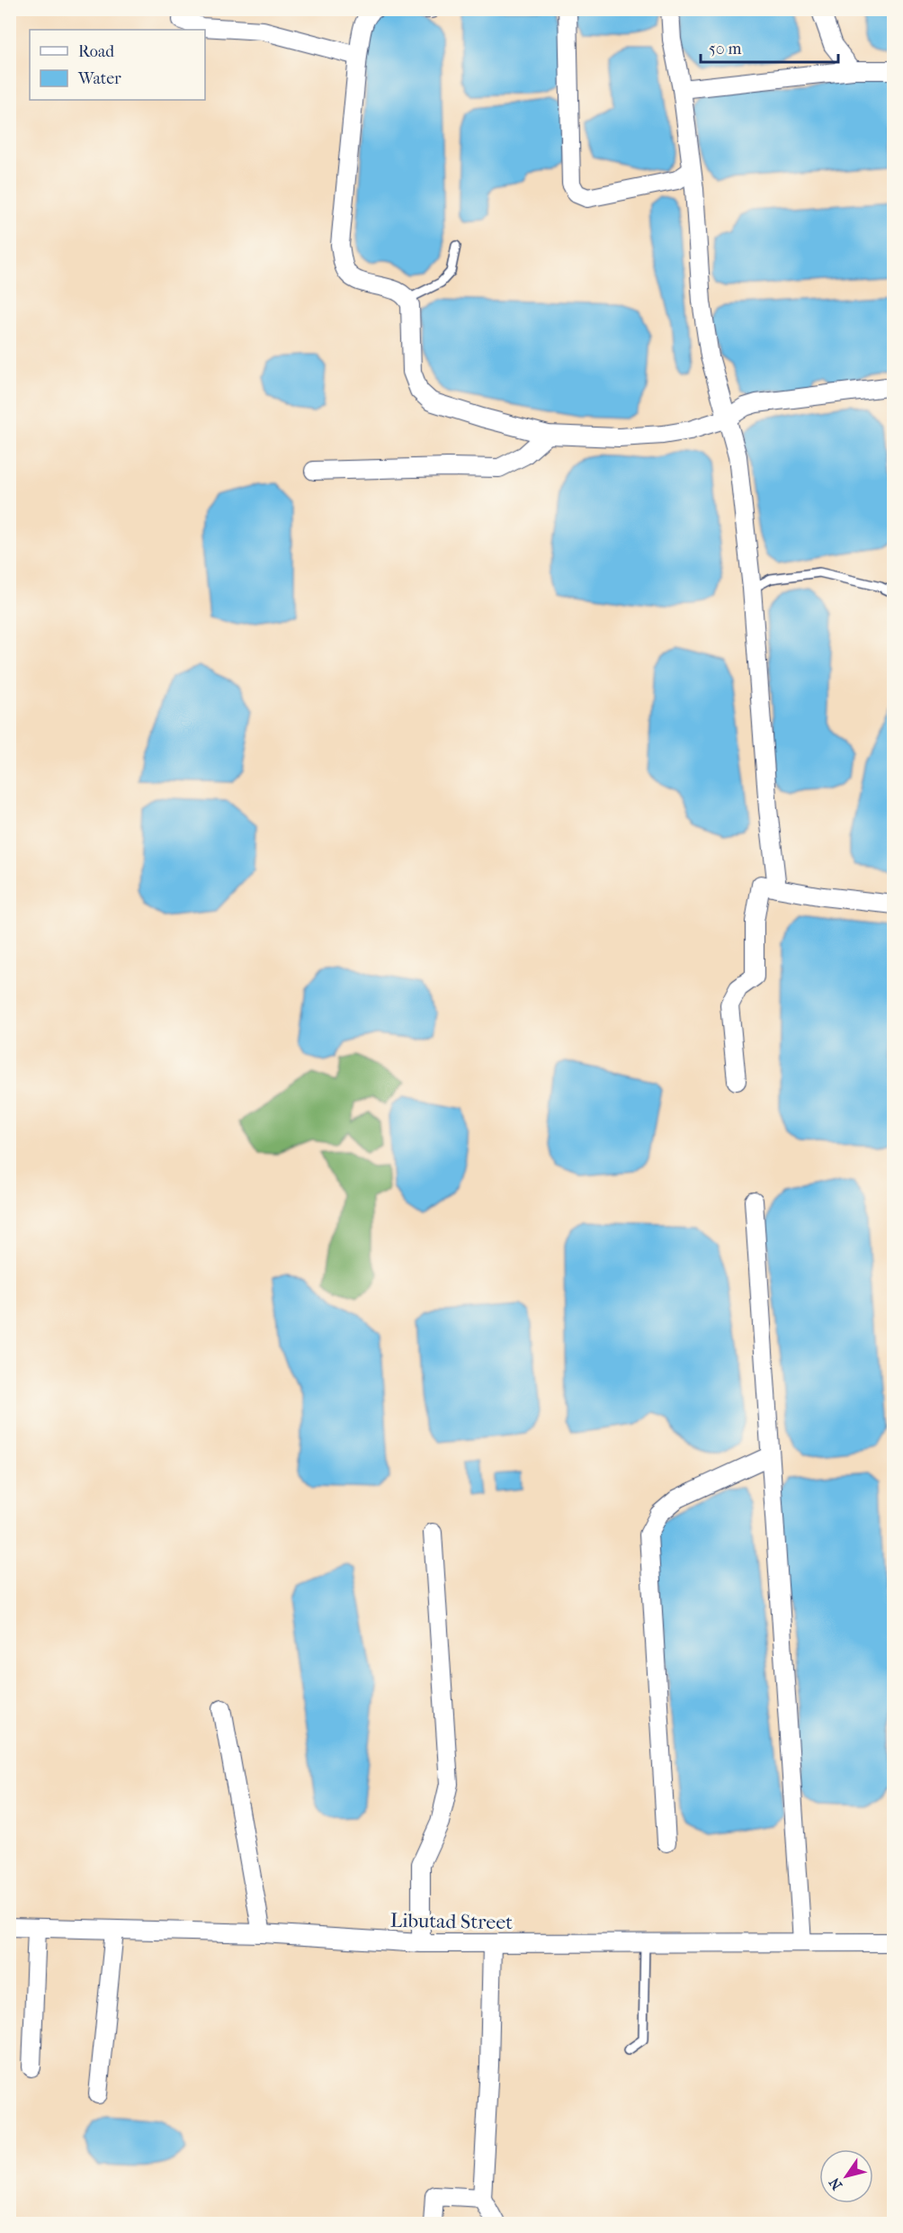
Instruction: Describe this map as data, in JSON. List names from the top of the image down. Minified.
{"streets":{"street":["Libutad Street"]},"legend":["Road","Water"],"scale_bar":"50 m","north":"bottom left"}
